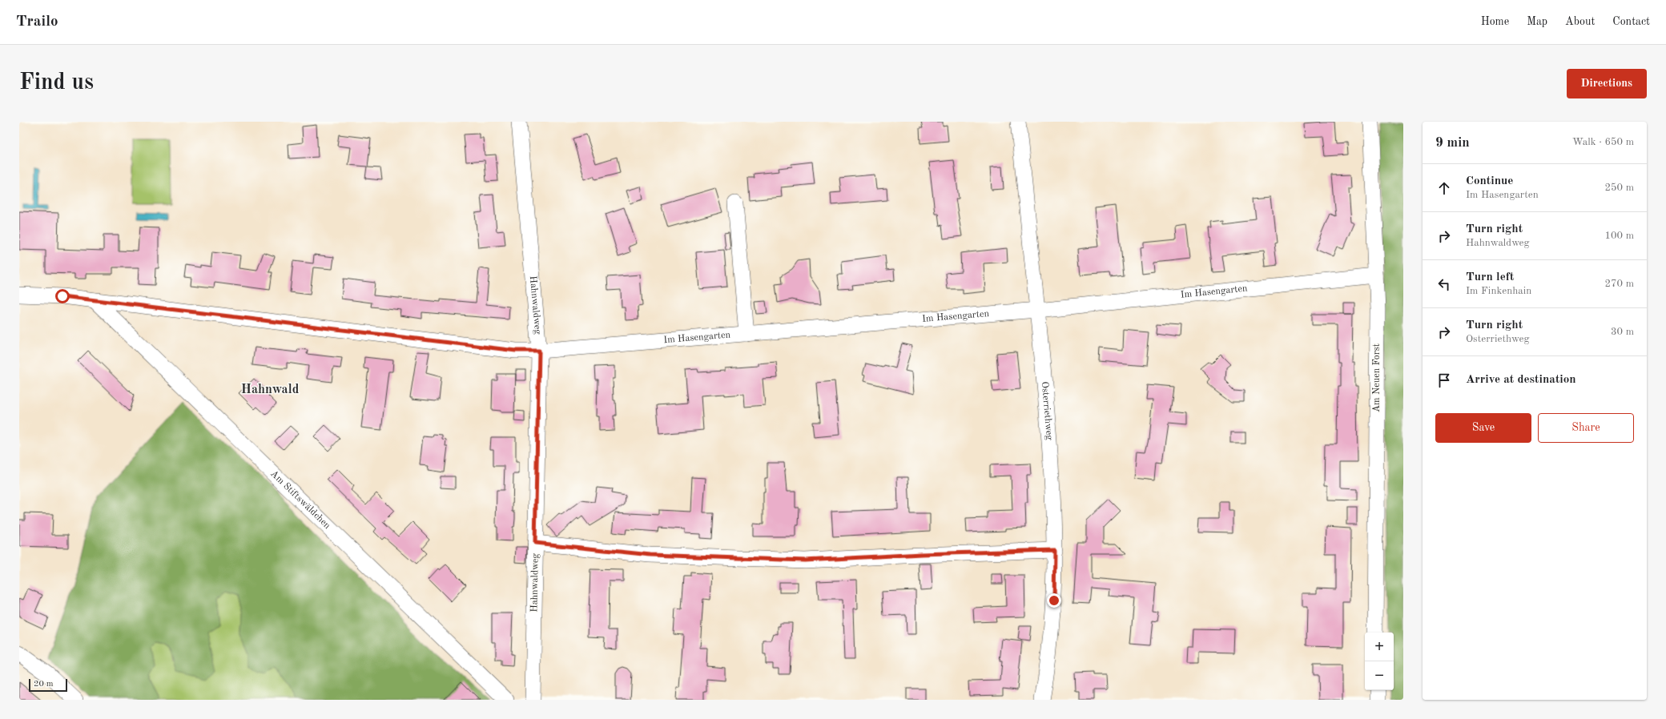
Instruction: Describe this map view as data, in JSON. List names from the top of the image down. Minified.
{"streets":{"street":["Im Hasengarten","Hahnwaldweg","Am Neuen Forst","Osterriethweg","Am Stiftswäldchen"]},"crossings":[["Im Hasengarten","Hahnwaldweg"],["Im Hasengarten","Am Neuen Forst"],["Im Hasengarten","Osterriethweg"],["Im Hasengarten","Am Stiftswäldchen"]],"districts":["Hahnwald"],"scale_bar":"20 m","page":{"header":"Trailo","nav":["Home","Map","About","Contact"],"buttons":["Directions",["Save","Share"]],"title":"Find us","heading":["9 min","Walk · 650 m"],"list":[["Continue","Im Hasengarten","250 m"],["Turn right","Hahnwaldweg","100 m"],["Turn left","Im Finkenhain","270 m"],["Turn right","Osterriethweg","30 m"],"Arrive at destination"],"map_buttons":["+","−"],"scale":"20 m"}}
